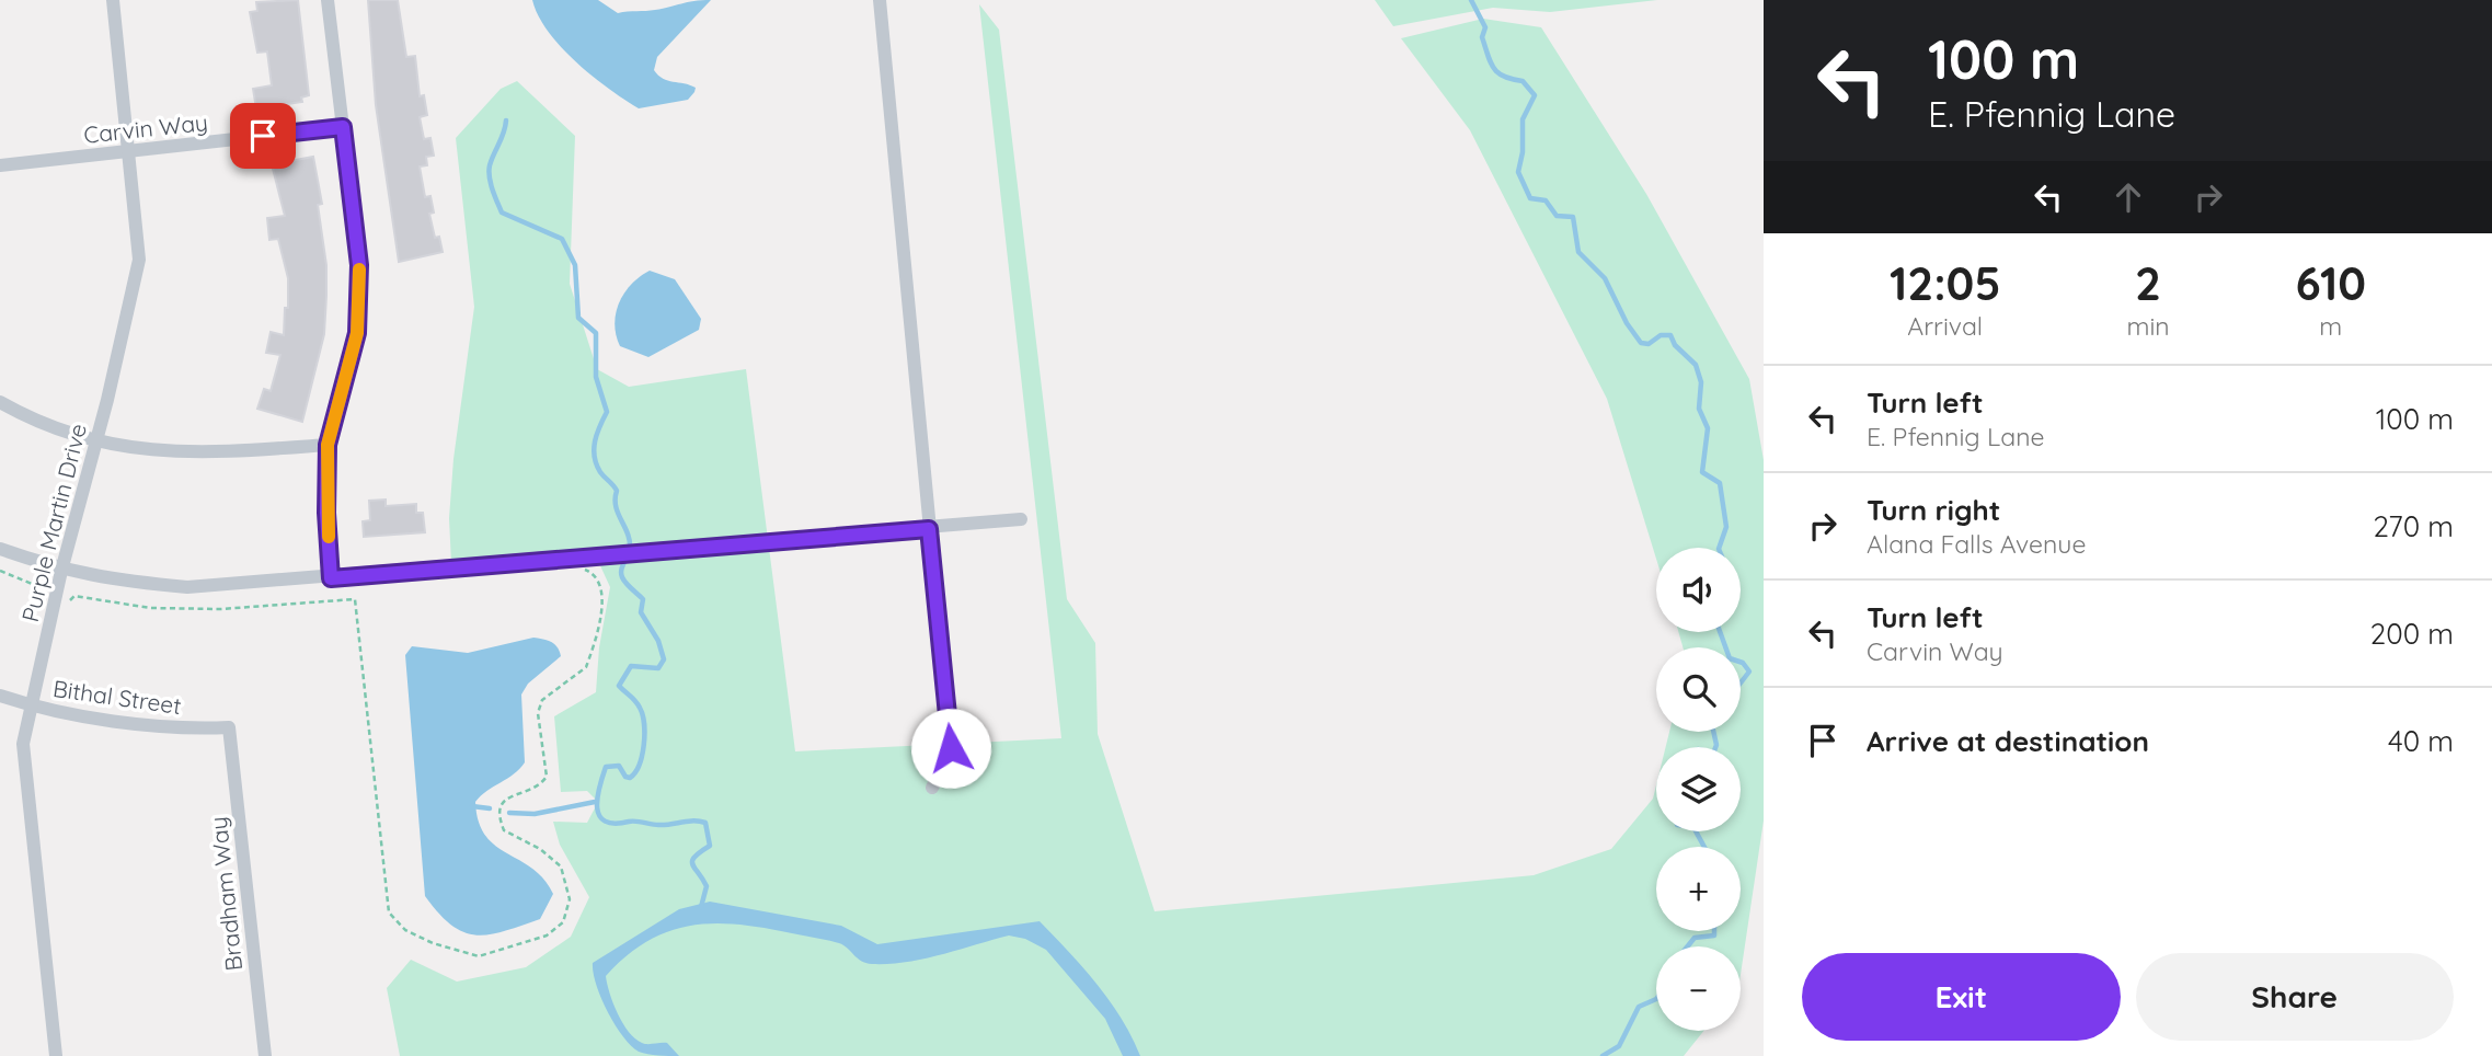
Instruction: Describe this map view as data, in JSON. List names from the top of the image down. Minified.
{"streets":{"street":["Carvin Way","Purple Martin Drive","Bithal Street","Bradham Way"]},"crossings":[["Carvin Way","Purple Martin Drive"],["Purple Martin Drive","Bithal Street"],["Bithal Street","Bradham Way"]],"page":{"turn":["100 m","E. Pfennig Lane"],"eta":["12:05","Arrival","2","min","610","m"],"list":[{"name":"Turn left","note":"E. Pfennig Lane","value":"100 m"},{"name":"Turn right","note":"Alana Falls Avenue","value":"270 m"},{"name":"Turn left","note":"Carvin Way","value":"200 m"},{"name":"Arrive at destination","value":"40 m"}],"map_buttons":["+","−"],"buttons":["Exit","Share"]}}
